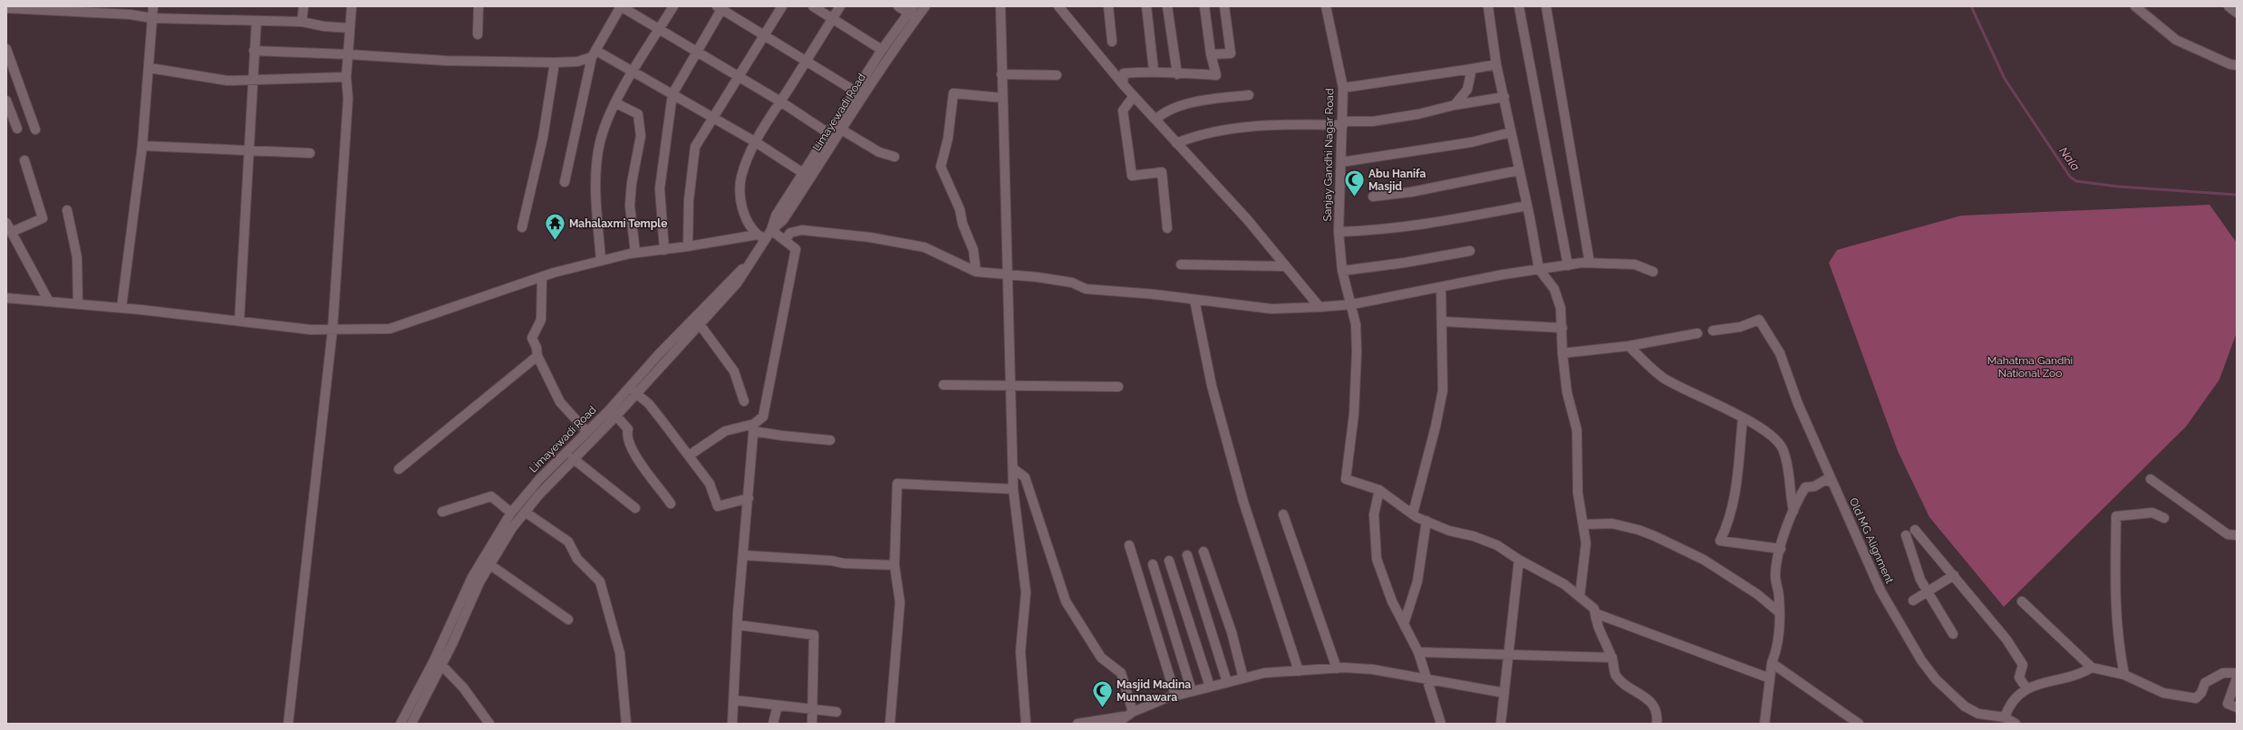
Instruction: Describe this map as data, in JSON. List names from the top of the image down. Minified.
{"streets":{"street":["Limayewadi Road","Sanjay Gandhi Nagar Road","Old MG Alignment"]},"water":["Nala"],"parks":["Mahatma Gandhi National Zoo"],"places":{"mosque":["Abu Hanifa Masjid","Masjid Madina Munnawara"],"temple":["Mahalaxmi Temple"]}}
